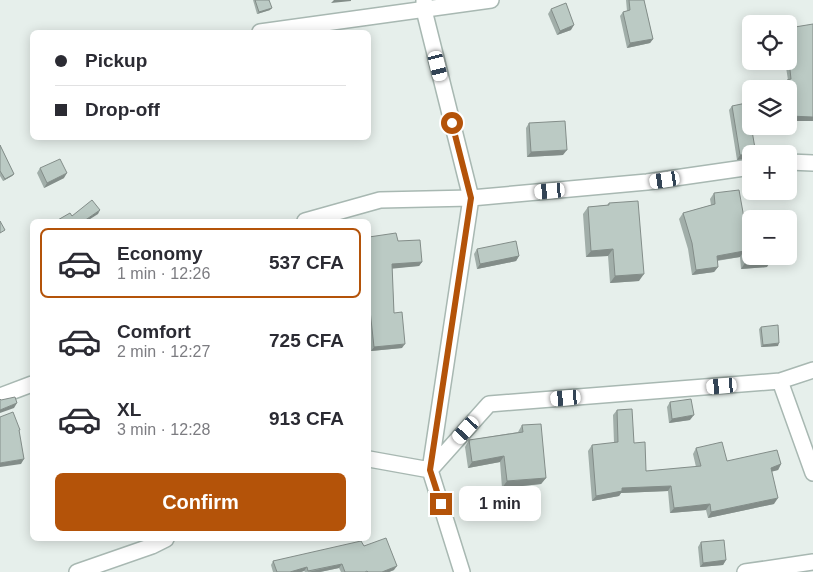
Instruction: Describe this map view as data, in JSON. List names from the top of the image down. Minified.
{"page":{"map_buttons":["+","−"],"banner":["Pickup","Drop-off"],"list":[{"name":"Economy","note":"1 min · 12:26","value":"537 CFA"},{"name":"Comfort","note":"2 min · 12:27","value":"725 CFA"},{"name":"XL","note":"3 min · 12:28","value":"913 CFA"}],"buttons":"Confirm","bubble":"1 min"}}
